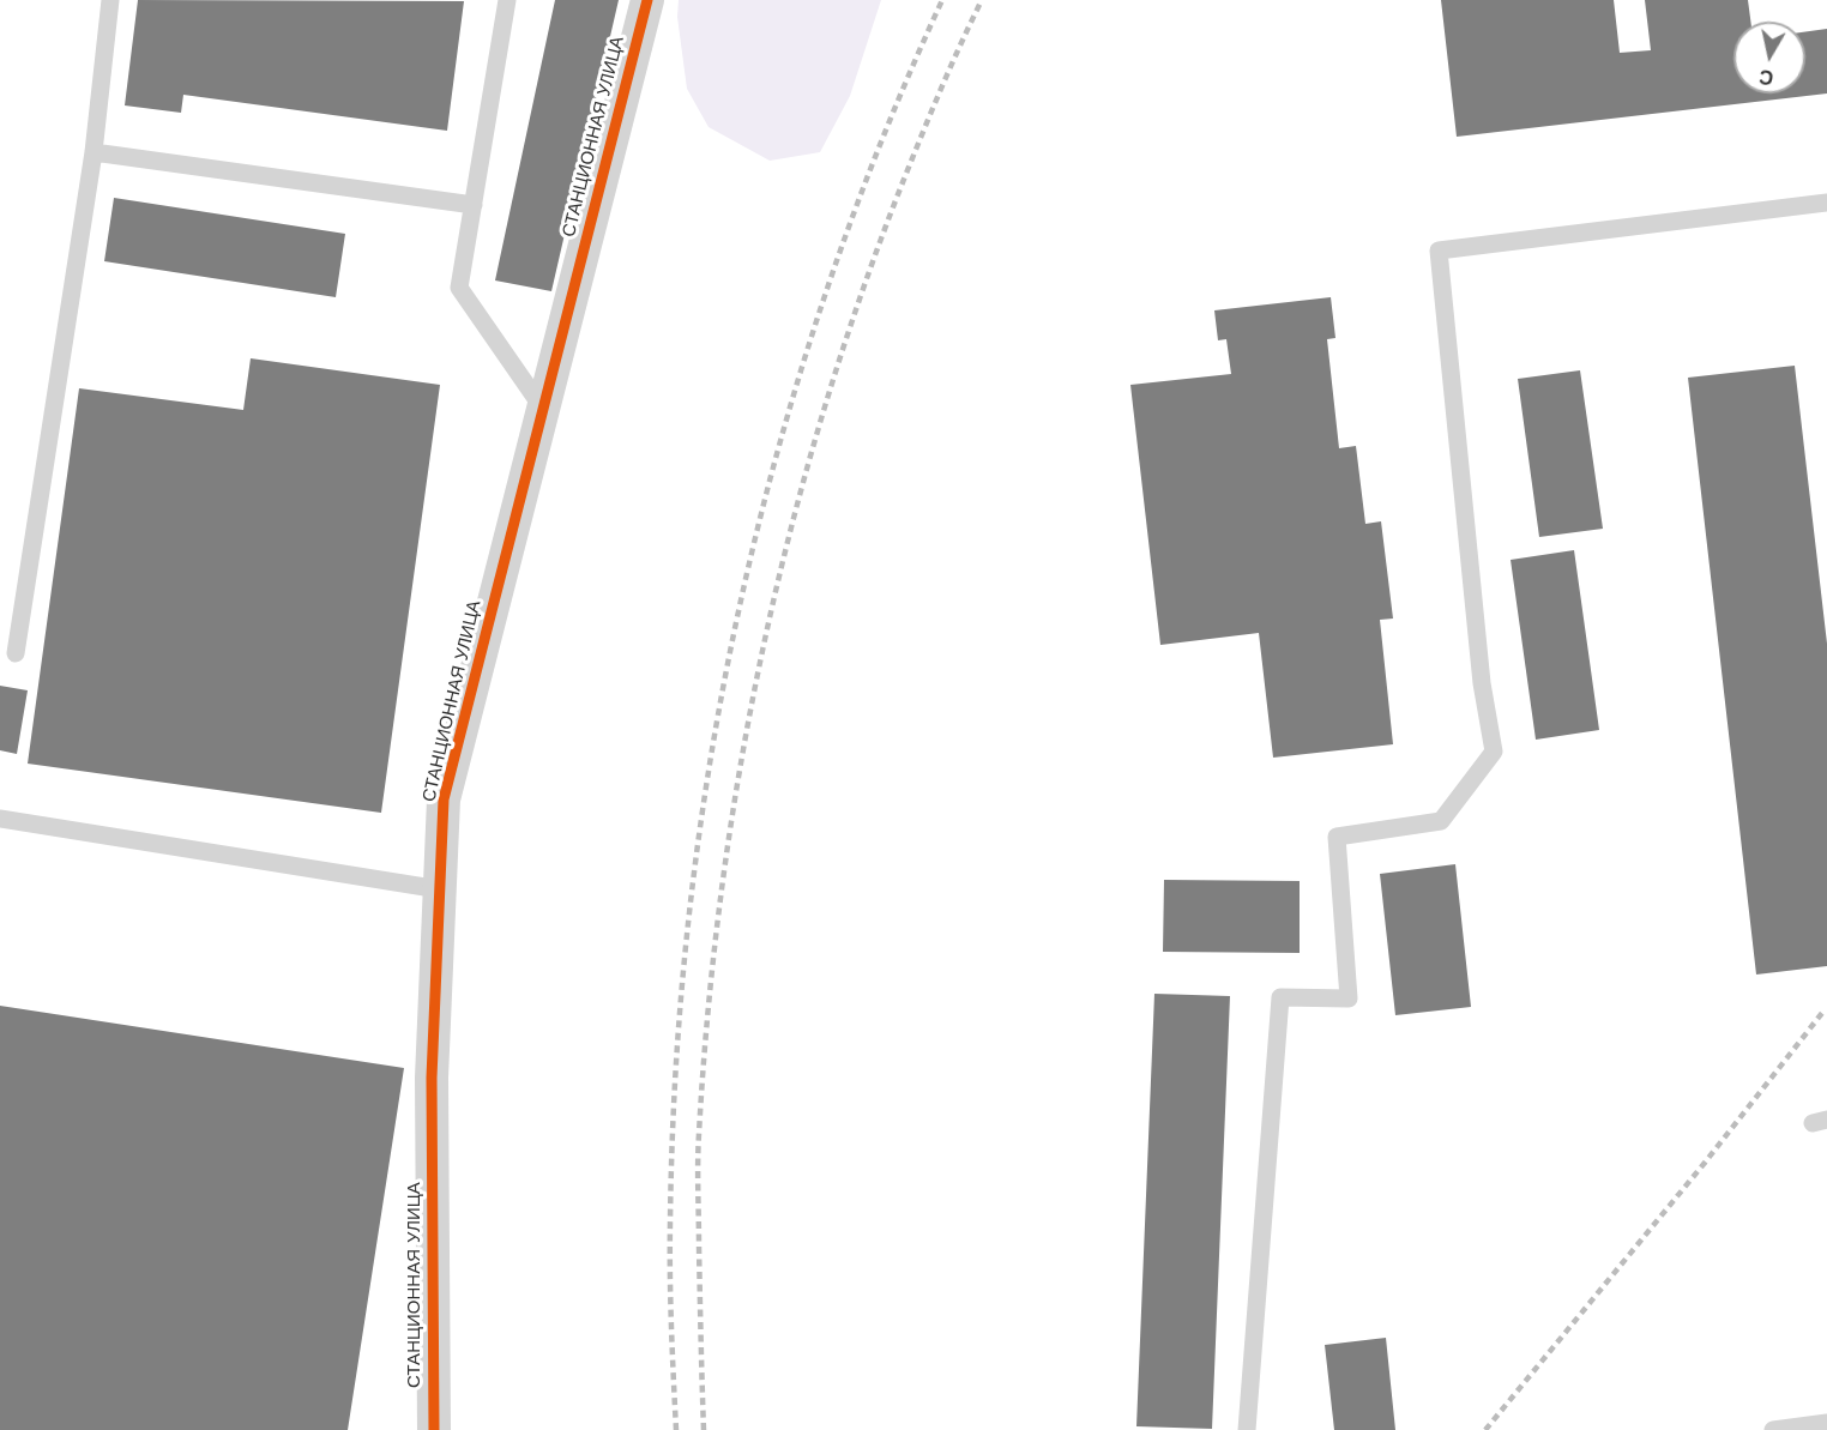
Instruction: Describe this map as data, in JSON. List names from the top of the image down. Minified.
{"streets":{"street":["СТАНЦИОННАЯ УЛИЦА"]},"north":"bottom"}
